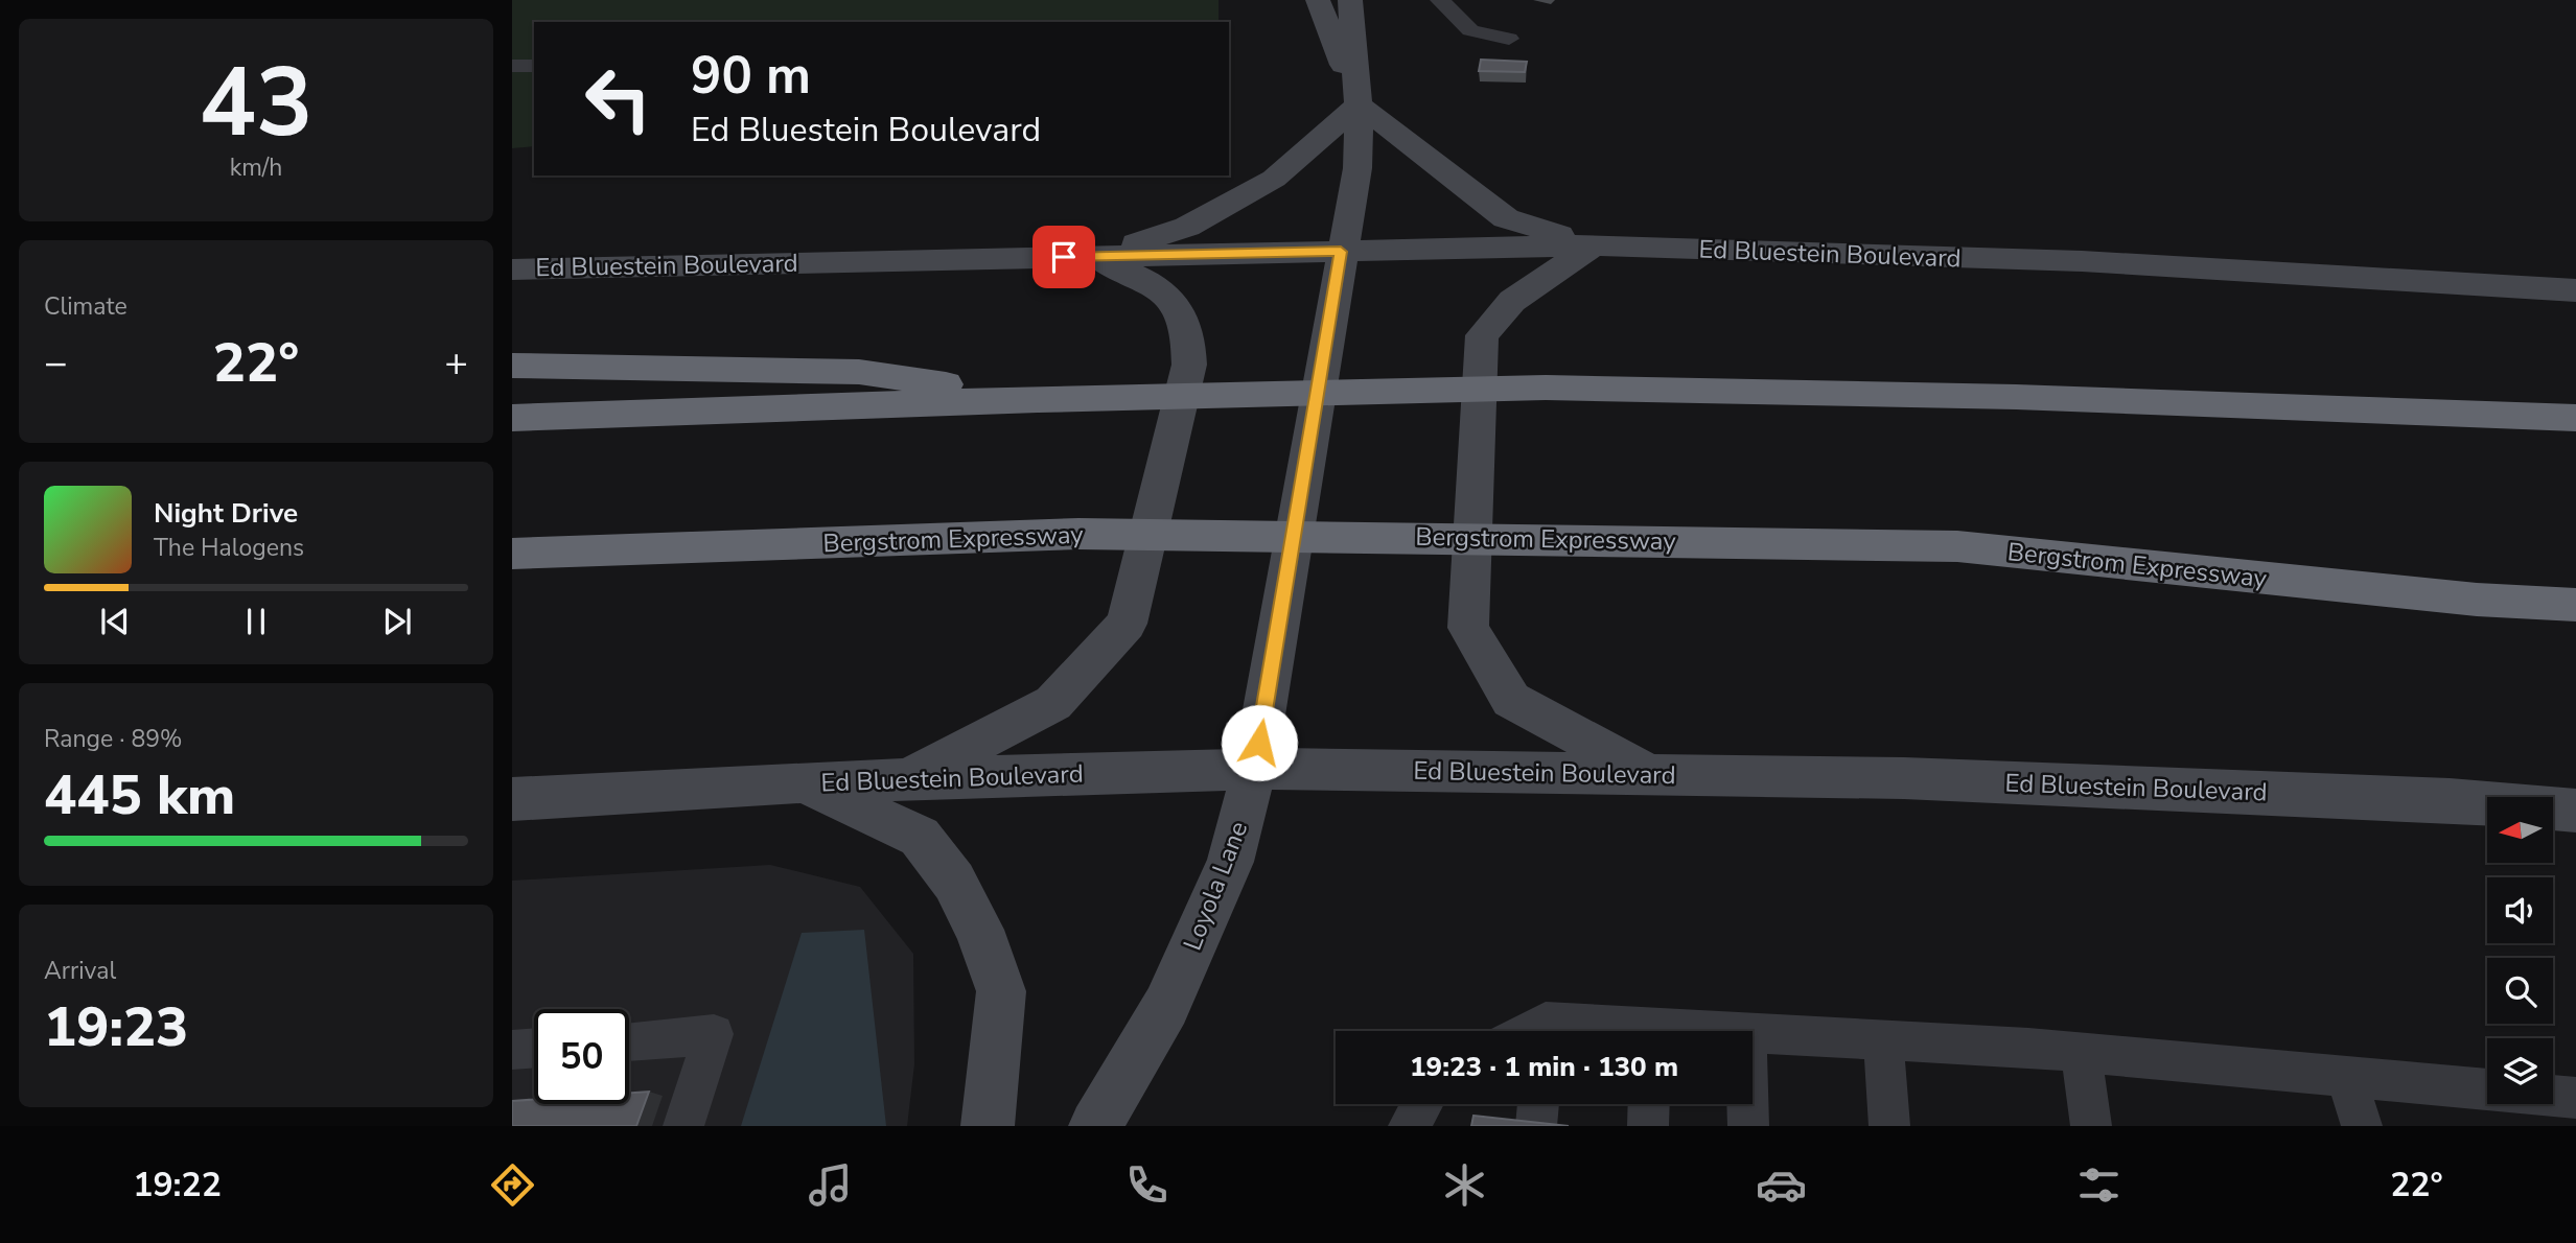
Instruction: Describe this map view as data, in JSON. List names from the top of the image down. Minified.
{"streets":{"highway":["Bergstrom Expressway"],"main road":["Ed Bluestein Boulevard","Loyola Lane"]},"crossings":[["Ed Bluestein Boulevard","Loyola Lane"]],"north":"left","page":{"tile":[["43","km/h"],"Climate",["Range · 89%","445 km"],["Arrival","19:23"]],"turn":["90 m","Ed Bluestein Boulevard"],"heat":["−","22°","+"],"song":["Night Drive","The Halogens"],"limit":"50","trip":"19:23 · 1 min · 130 m","tabs":["19:22","22°"]}}
